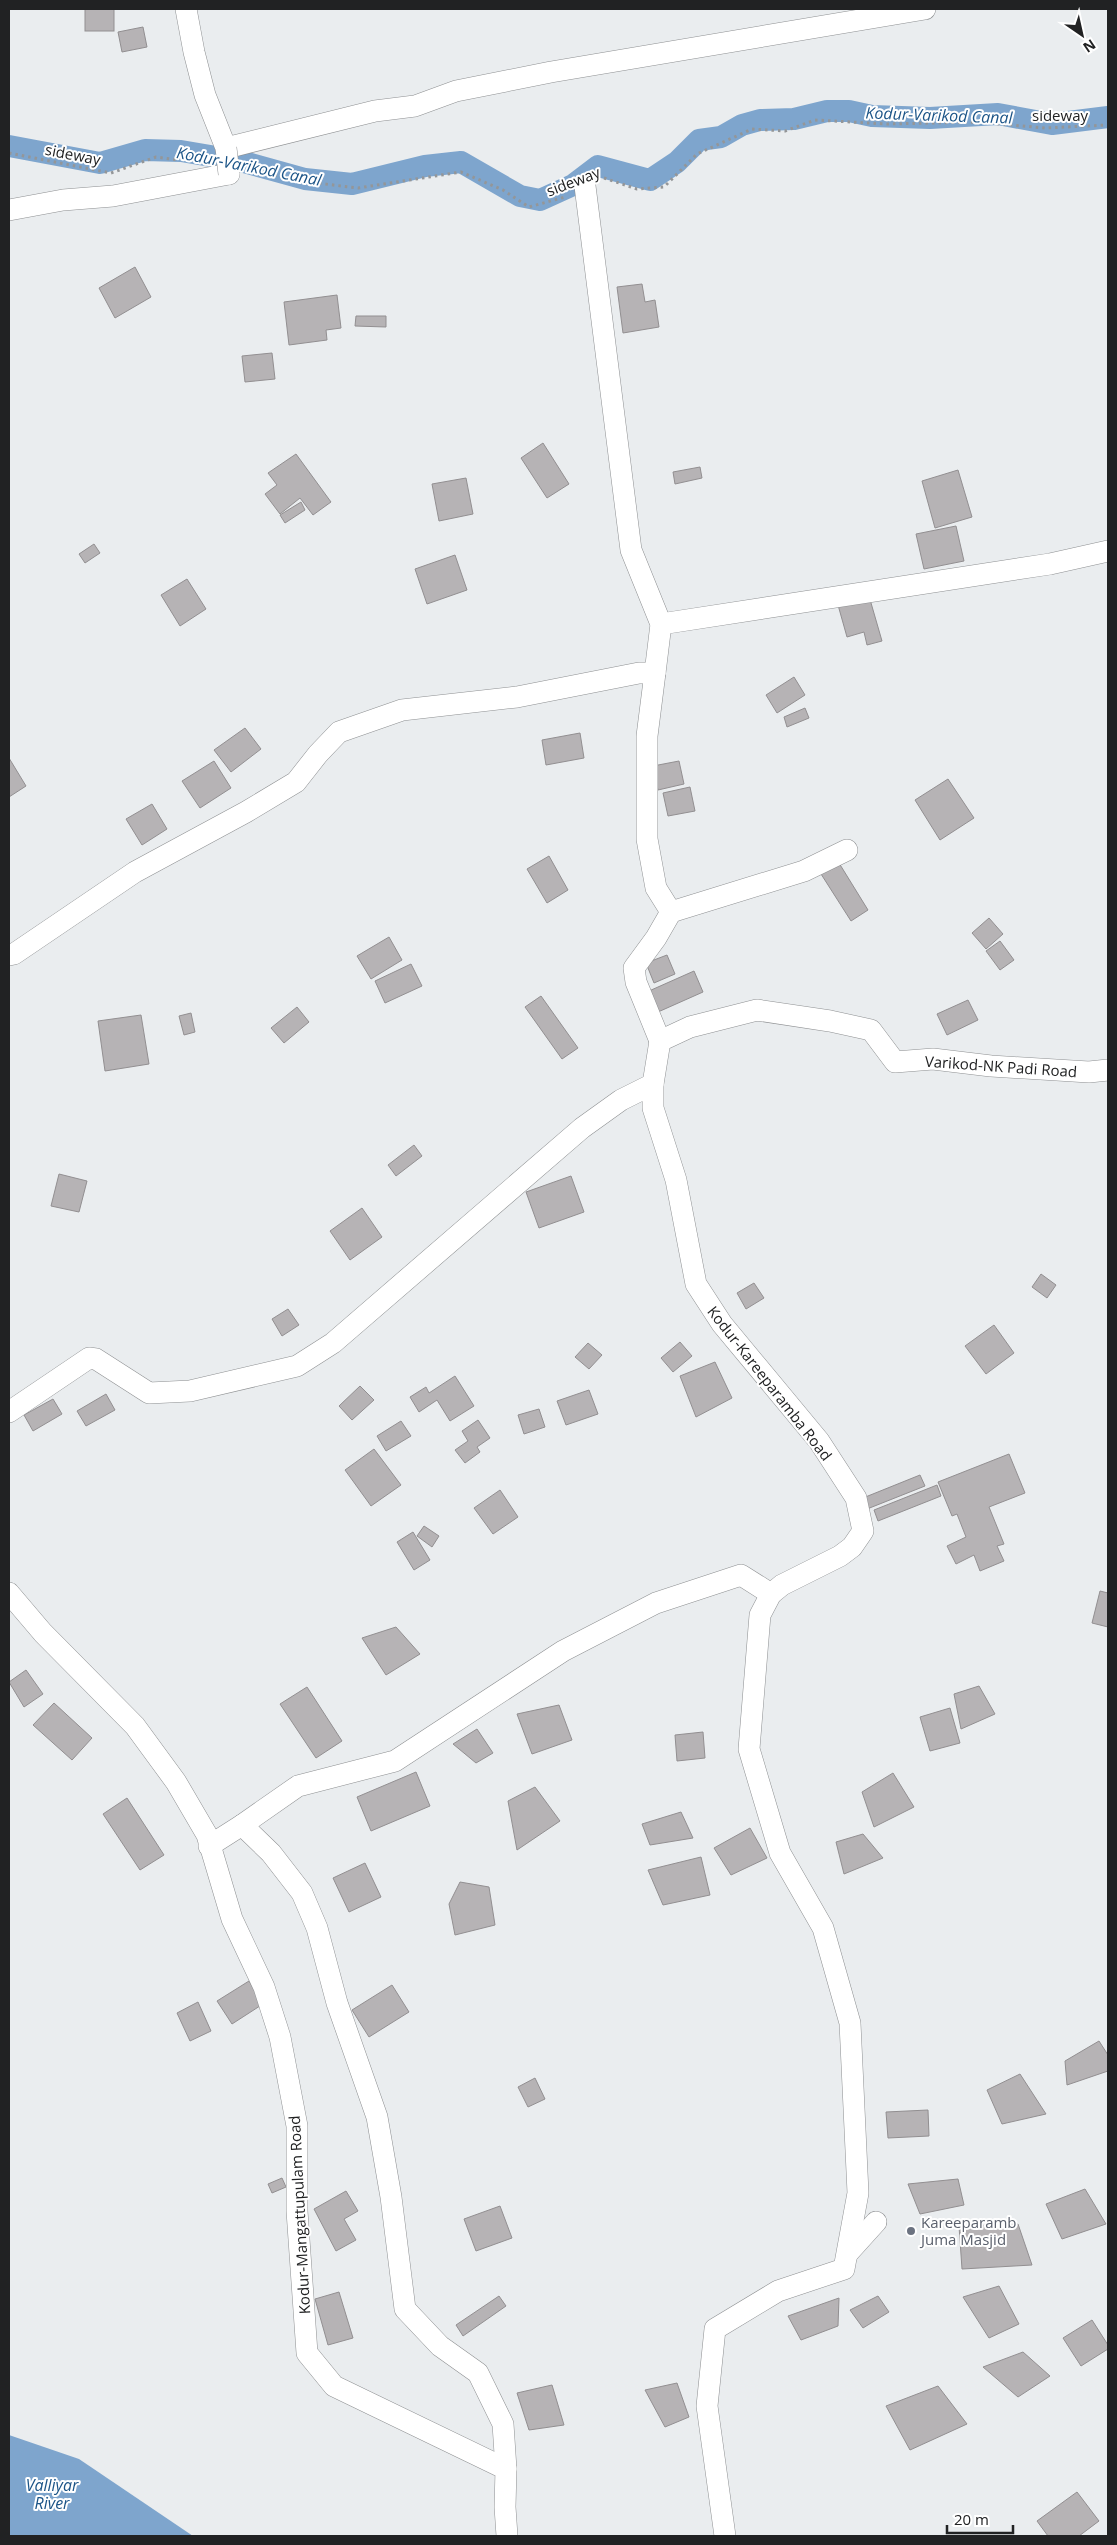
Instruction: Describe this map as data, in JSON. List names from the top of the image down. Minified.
{"streets":{"street":["Varikod-NK Padi Road","Kodur-Kareeparamba Road","Kodur-Mangattupulam Road"],"path":["sideway"]},"water":["Kodur-Varikod Canal","Valliyar River"],"places":["Kareeparamb Juma Masjid"],"scale_bar":"20 m","north":"bottom right"}
